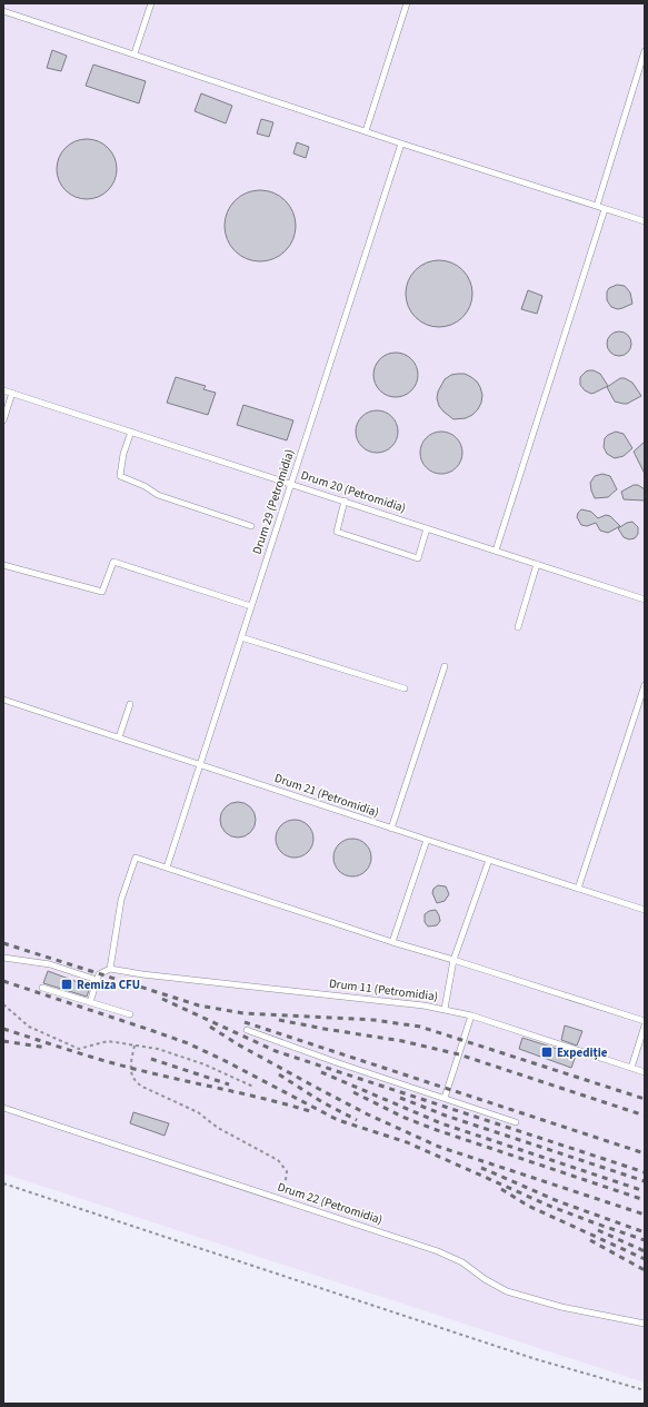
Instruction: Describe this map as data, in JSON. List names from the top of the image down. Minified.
{"streets":{"lane":["Drum 20 (Petromidia)","Drum 29 (Petromidia)","Drum 21 (Petromidia)","Drum 11 (Petromidia)","Drum 22 (Petromidia)"]},"crossings":[["Drum 20 (Petromidia)","Drum 29 (Petromidia)"],["Drum 29 (Petromidia)","Drum 21 (Petromidia)"]],"places":{"transit":["Remiza CFU","Expediție"]}}
